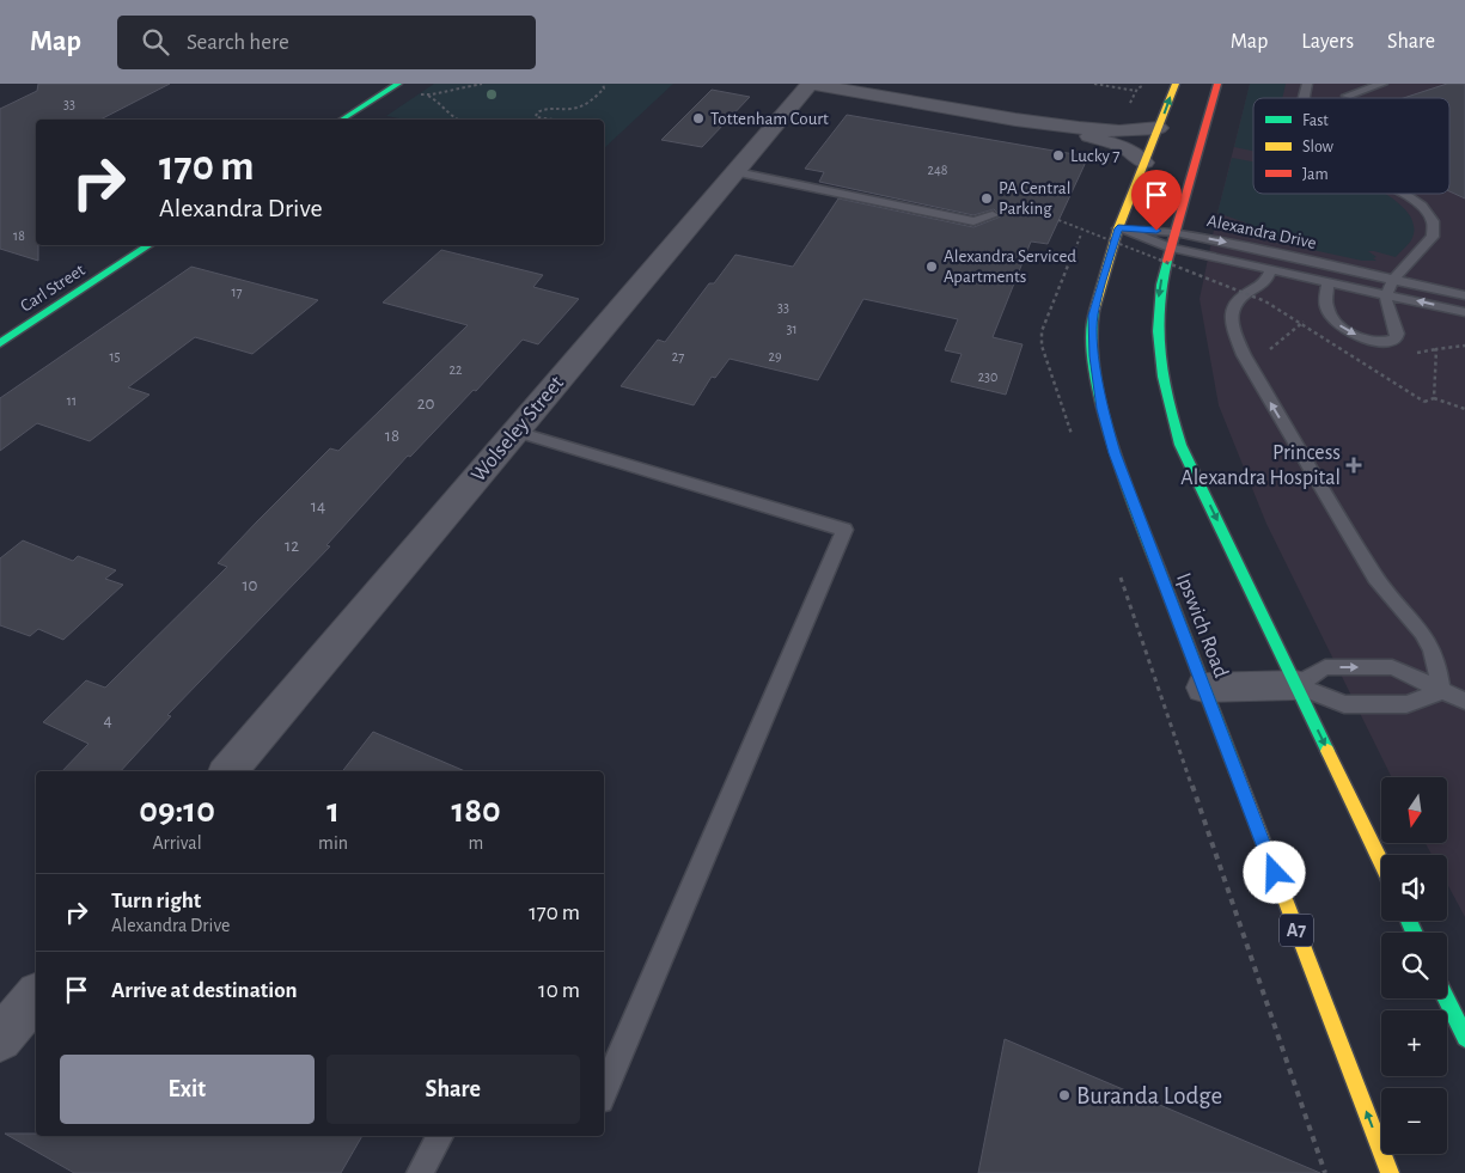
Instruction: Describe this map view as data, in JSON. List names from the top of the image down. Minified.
{"streets":{"main road":["Carl Street","Ipswich Road","A7"],"street":["Wolseley Street"],"lane":["Alexandra Drive"]},"crossings":[["Alexandra Drive","Ipswich Road"]],"places":{"other":["Tottenham Court","Lucky 7","PA Central Parking","Alexandra Serviced Apartments","Buranda Lodge"],"health":["Princess Alexandra Hospital"]},"house_numbers":["33","248","18","17","33","31","15","27","29","22","230","11","20","18","14","12","10","4"],"legend":["Fast","Slow","Jam"],"north":"bottom","page":{"header":"Map","search":"Search here","nav":["Map","Layers","Share"],"turn":["170 m","Alexandra Drive"],"eta":["09:10","Arrival","1","min","180","m"],"map_buttons":["+","−"],"list":[{"name":"Turn right","note":"Alexandra Drive","value":"170 m"},{"name":"Arrive at destination","value":"10 m"}],"buttons":["Exit","Share"]}}
